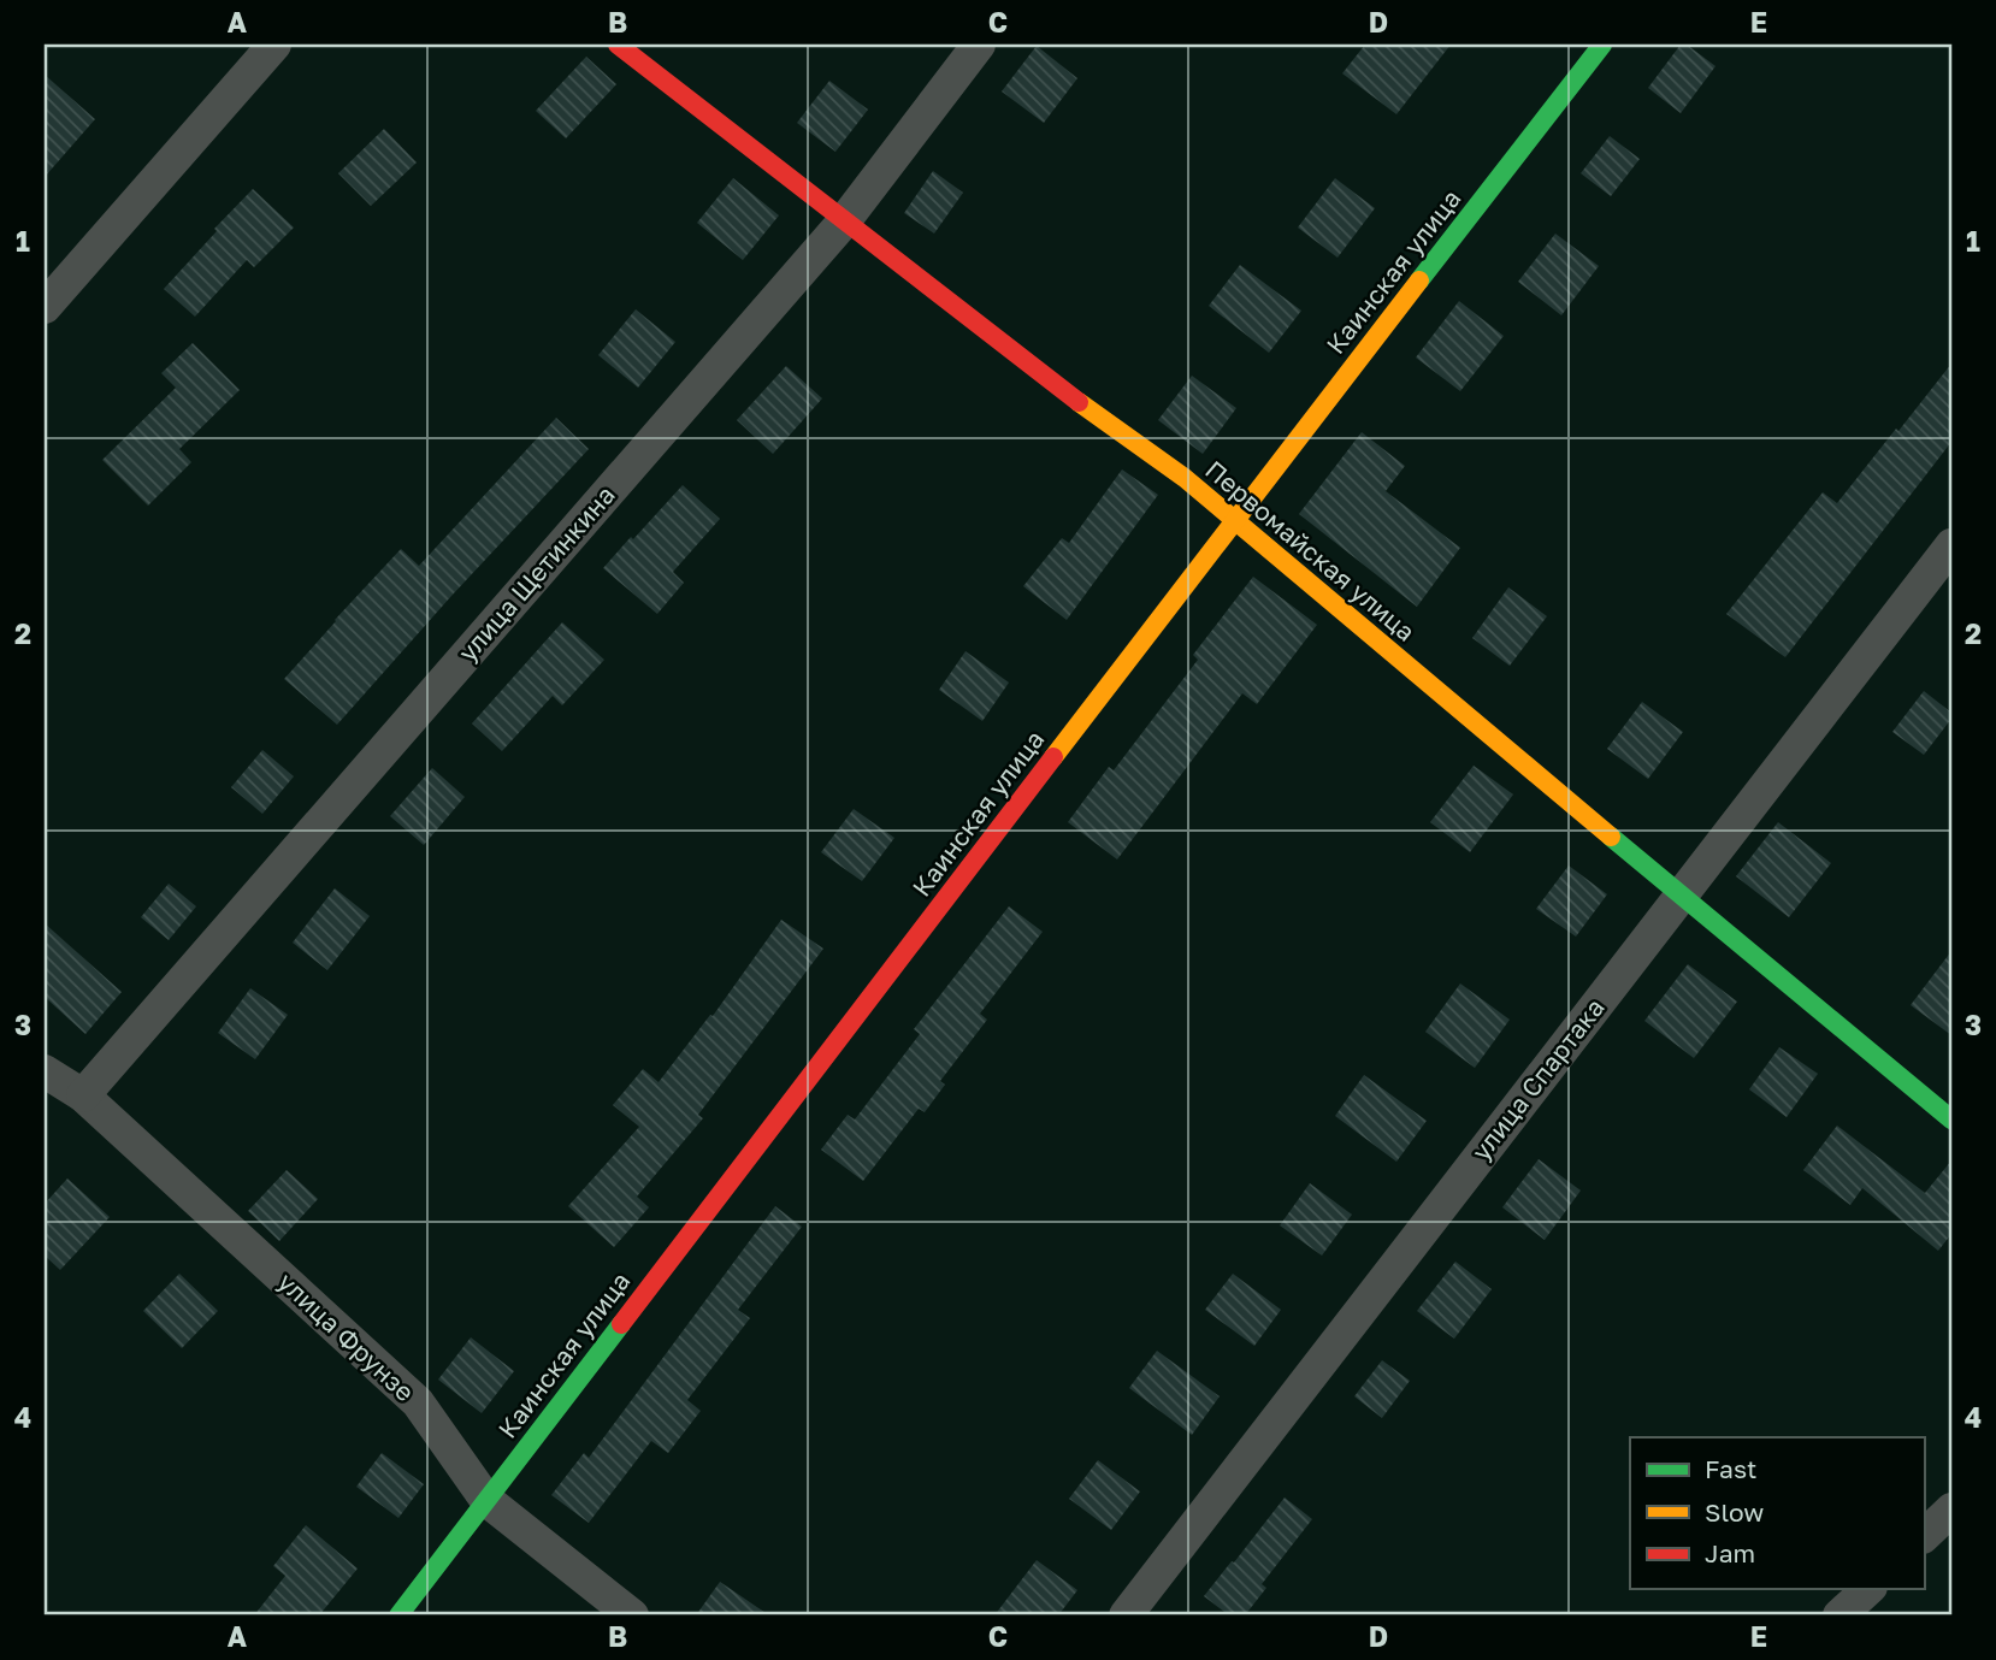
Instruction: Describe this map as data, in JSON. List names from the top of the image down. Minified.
{"streets":{"main road":["Каинская улица","Первомайская улица"],"street":["улица Щетинкина","улица Спартака","улица Фрунзе"]},"crossings":[["Каинская улица","Первомайская улица"],["Каинская улица","улица Фрунзе"],["Первомайская улица","улица Щетинкина"],["Первомайская улица","улица Спартака"],["улица Щетинкина","улица Фрунзе"]],"legend":["Fast","Slow","Jam"],"grid":{"columns":["A","B","C","D","E"],"rows":["1","2","3","4"]}}
